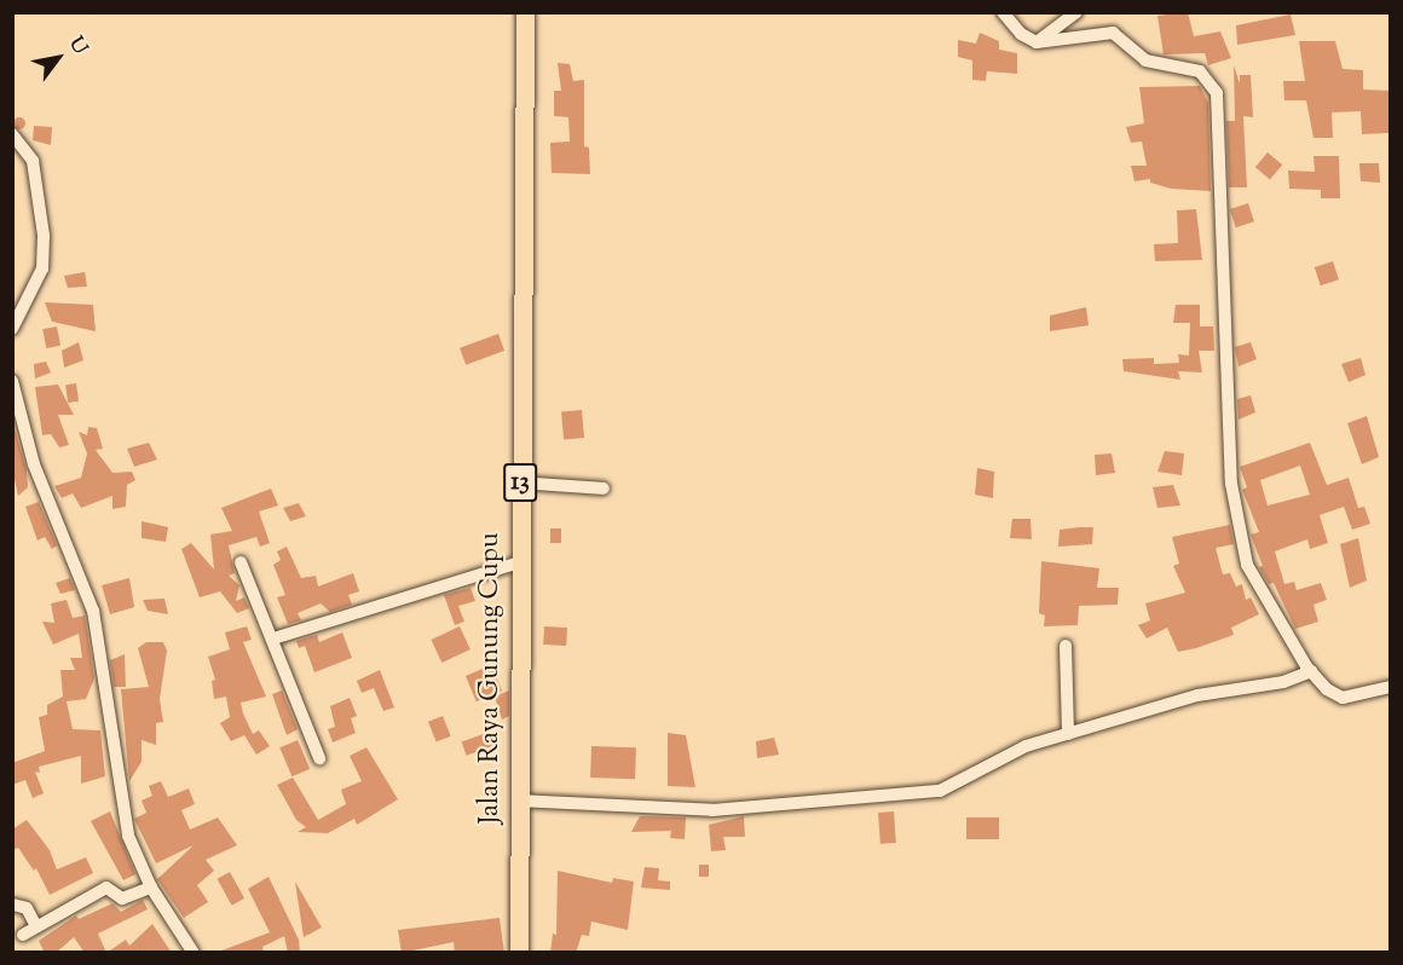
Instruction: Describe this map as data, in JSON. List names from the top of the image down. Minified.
{"streets":{"highway":["13","Jalan Raya Gunung Cupu"]},"north":"top right"}
